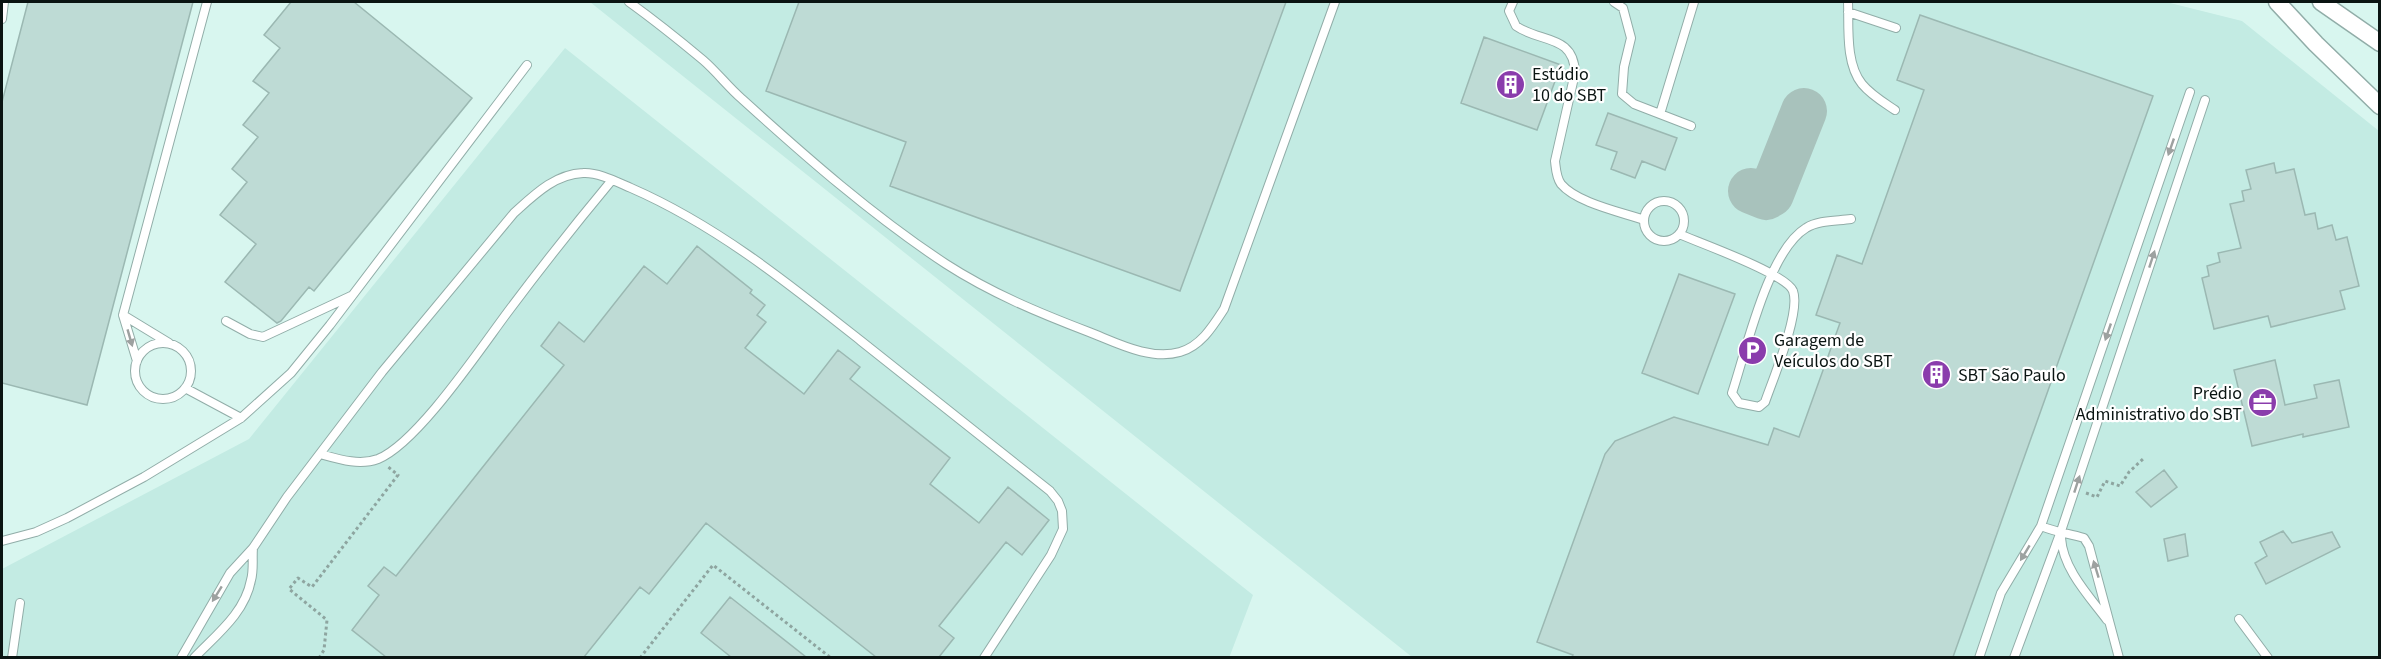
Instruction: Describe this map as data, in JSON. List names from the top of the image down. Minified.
{"places":{"building":["Estúdio 10 do SBT","SBT São Paulo"],"parking":["Garagem de Veículos do SBT"],"office":["Prédio Administrativo do SBT"]}}
